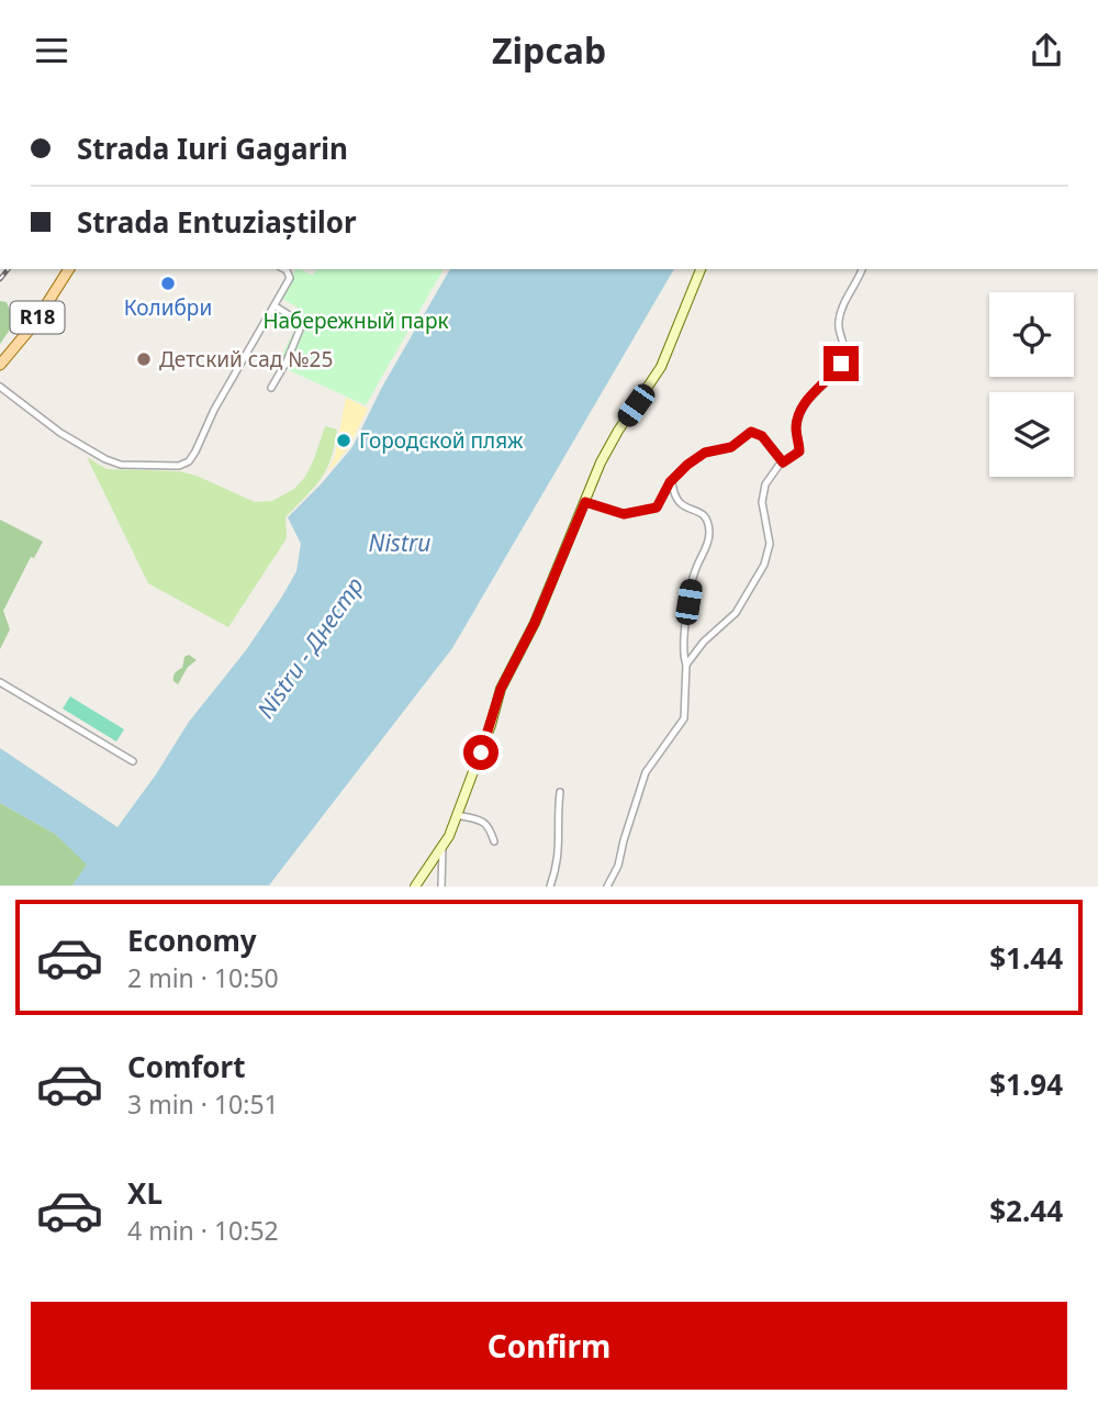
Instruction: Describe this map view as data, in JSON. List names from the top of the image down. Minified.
{"streets":{"main road":["R18"]},"water":["Nistru","Nistru - Днестр"],"parks":["Набережный парк"],"places":["Колибри","Детский сад №25","Городской пляж"],"page":{"header":"Zipcab","banner":["Strada Iuri Gagarin","Strada Entuziaștilor"],"list":[{"name":"Economy","note":"2 min · 10:50","value":"$1.44"},{"name":"Comfort","note":"3 min · 10:51","value":"$1.94"},{"name":"XL","note":"4 min · 10:52","value":"$2.44"}],"buttons":"Confirm"}}
